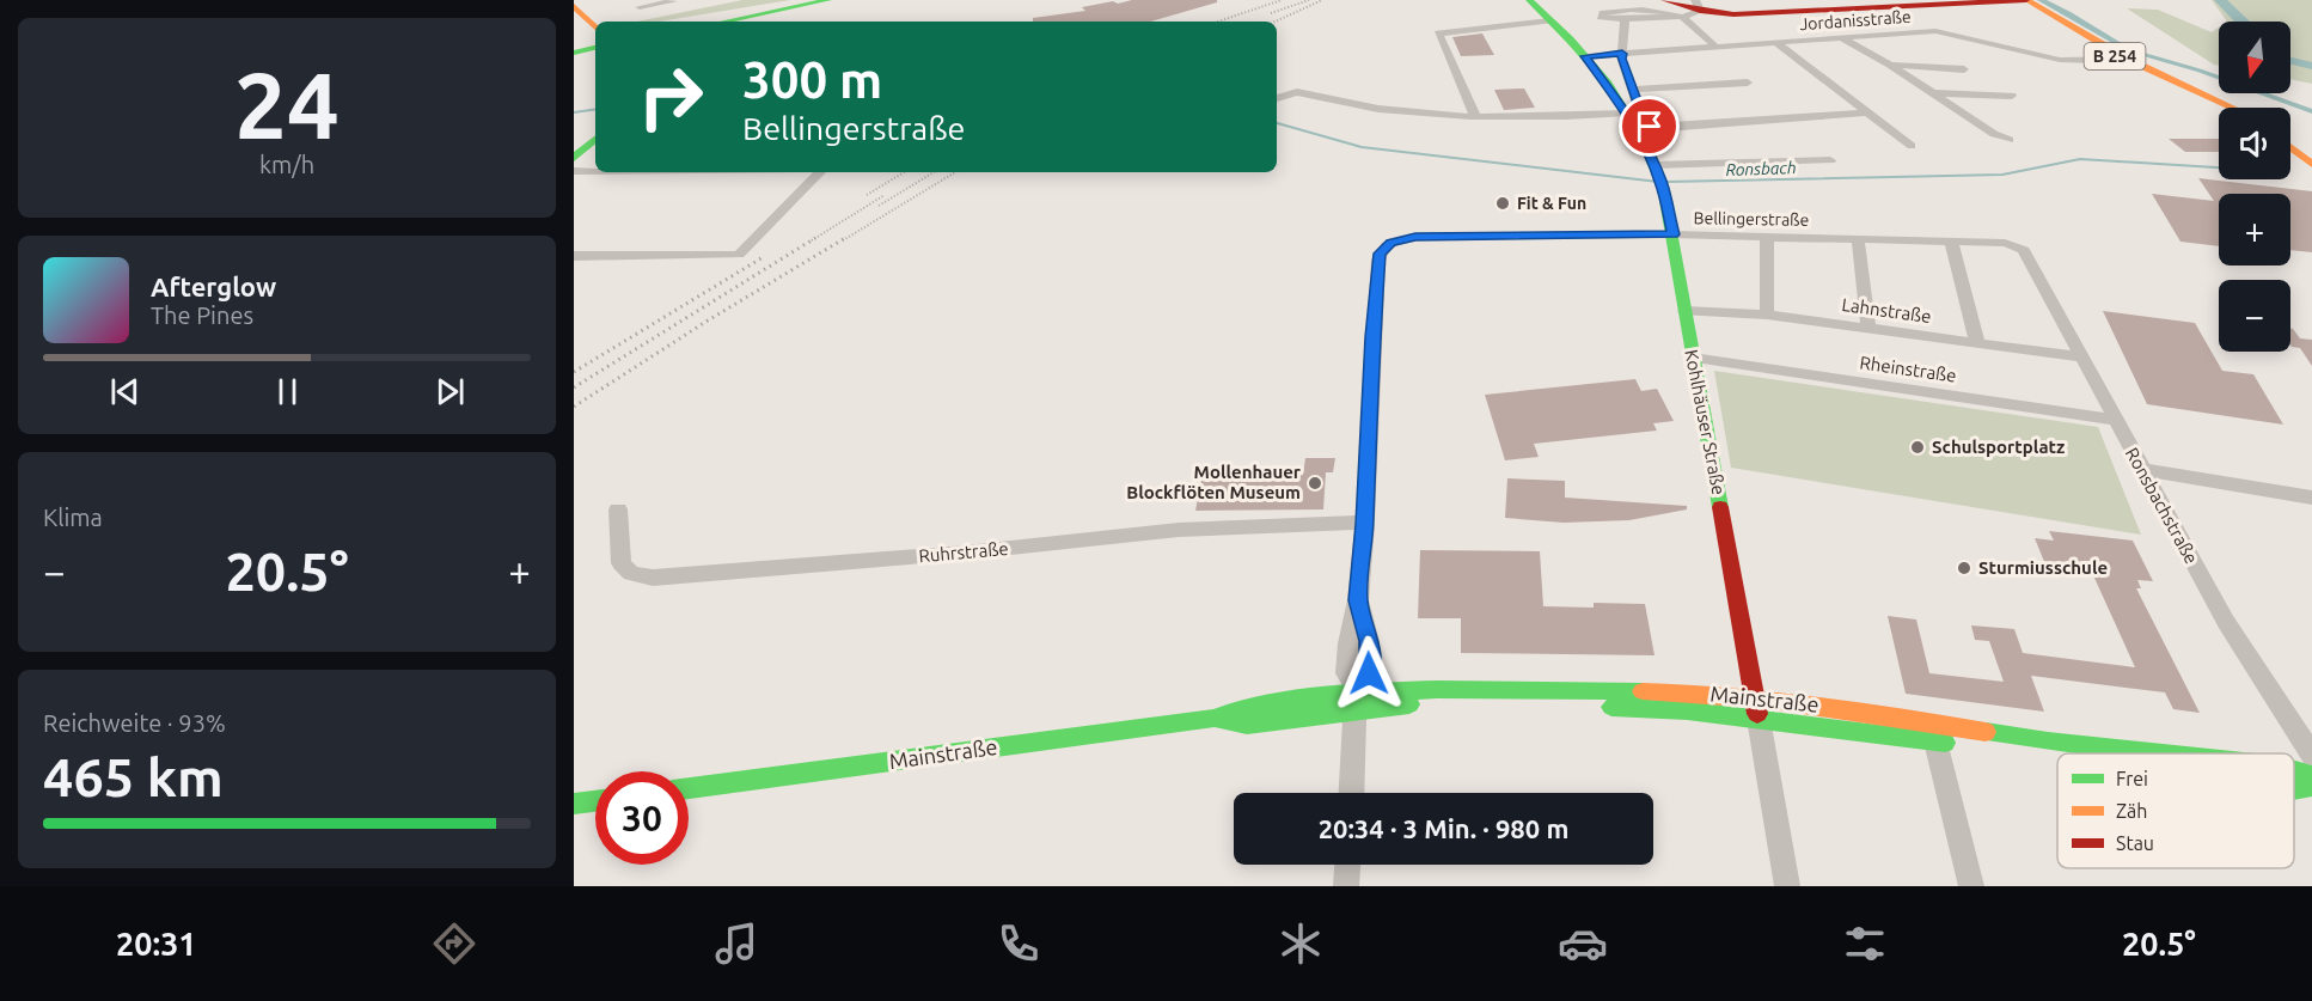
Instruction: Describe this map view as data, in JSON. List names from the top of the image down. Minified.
{"streets":{"main road":["B 254","Kohlhäuser Straße","Mainstraße"],"street":["Jordanisstraße","Bellingerstraße","Lahnstraße","Rheinstraße","Ronsbachstraße","Ruhrstraße"]},"crossings":[["Jordanisstraße","B 254"],["Jordanisstraße","Kohlhäuser Straße"],["Bellingerstraße","Kohlhäuser Straße"],["Bellingerstraße","Ronsbachstraße"],["Bellingerstraße","Ruhrstraße"],["Lahnstraße","Kohlhäuser Straße"],["Lahnstraße","Ronsbachstraße"],["Rheinstraße","Kohlhäuser Straße"],["Rheinstraße","Ronsbachstraße"],["Kohlhäuser Straße","Mainstraße"]],"water":["Ronsbach"],"places":["Fit & Fun","Schulsportplatz","Mollenhauer Blockflöten Museum","Sturmiusschule"],"legend":["Frei","Zäh","Stau"],"north":"bottom","page":{"tile":[["24","km/h"],"Klima",["Reichweite · 93%","465 km"]],"map_buttons":["+","−"],"turn":["300 m","Bellingerstraße"],"song":["Afterglow","The Pines"],"heat":["−","20.5°","+"],"limit":"30","trip":"20:34 · 3 Min. · 980 m","tabs":["20:31","20.5°"]}}
